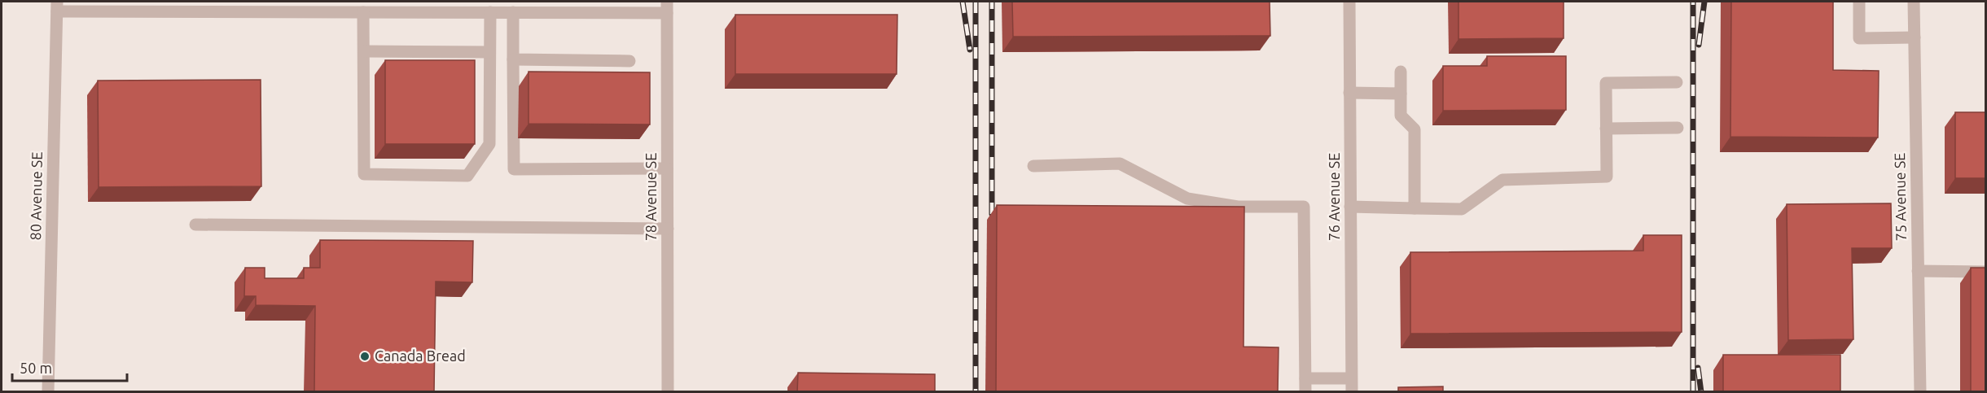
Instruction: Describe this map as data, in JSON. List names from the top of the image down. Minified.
{"streets":{"street":["80 Avenue SE","78 Avenue SE","76 Avenue SE","75 Avenue SE"]},"places":["Canada Bread"],"scale_bar":"50 m"}
